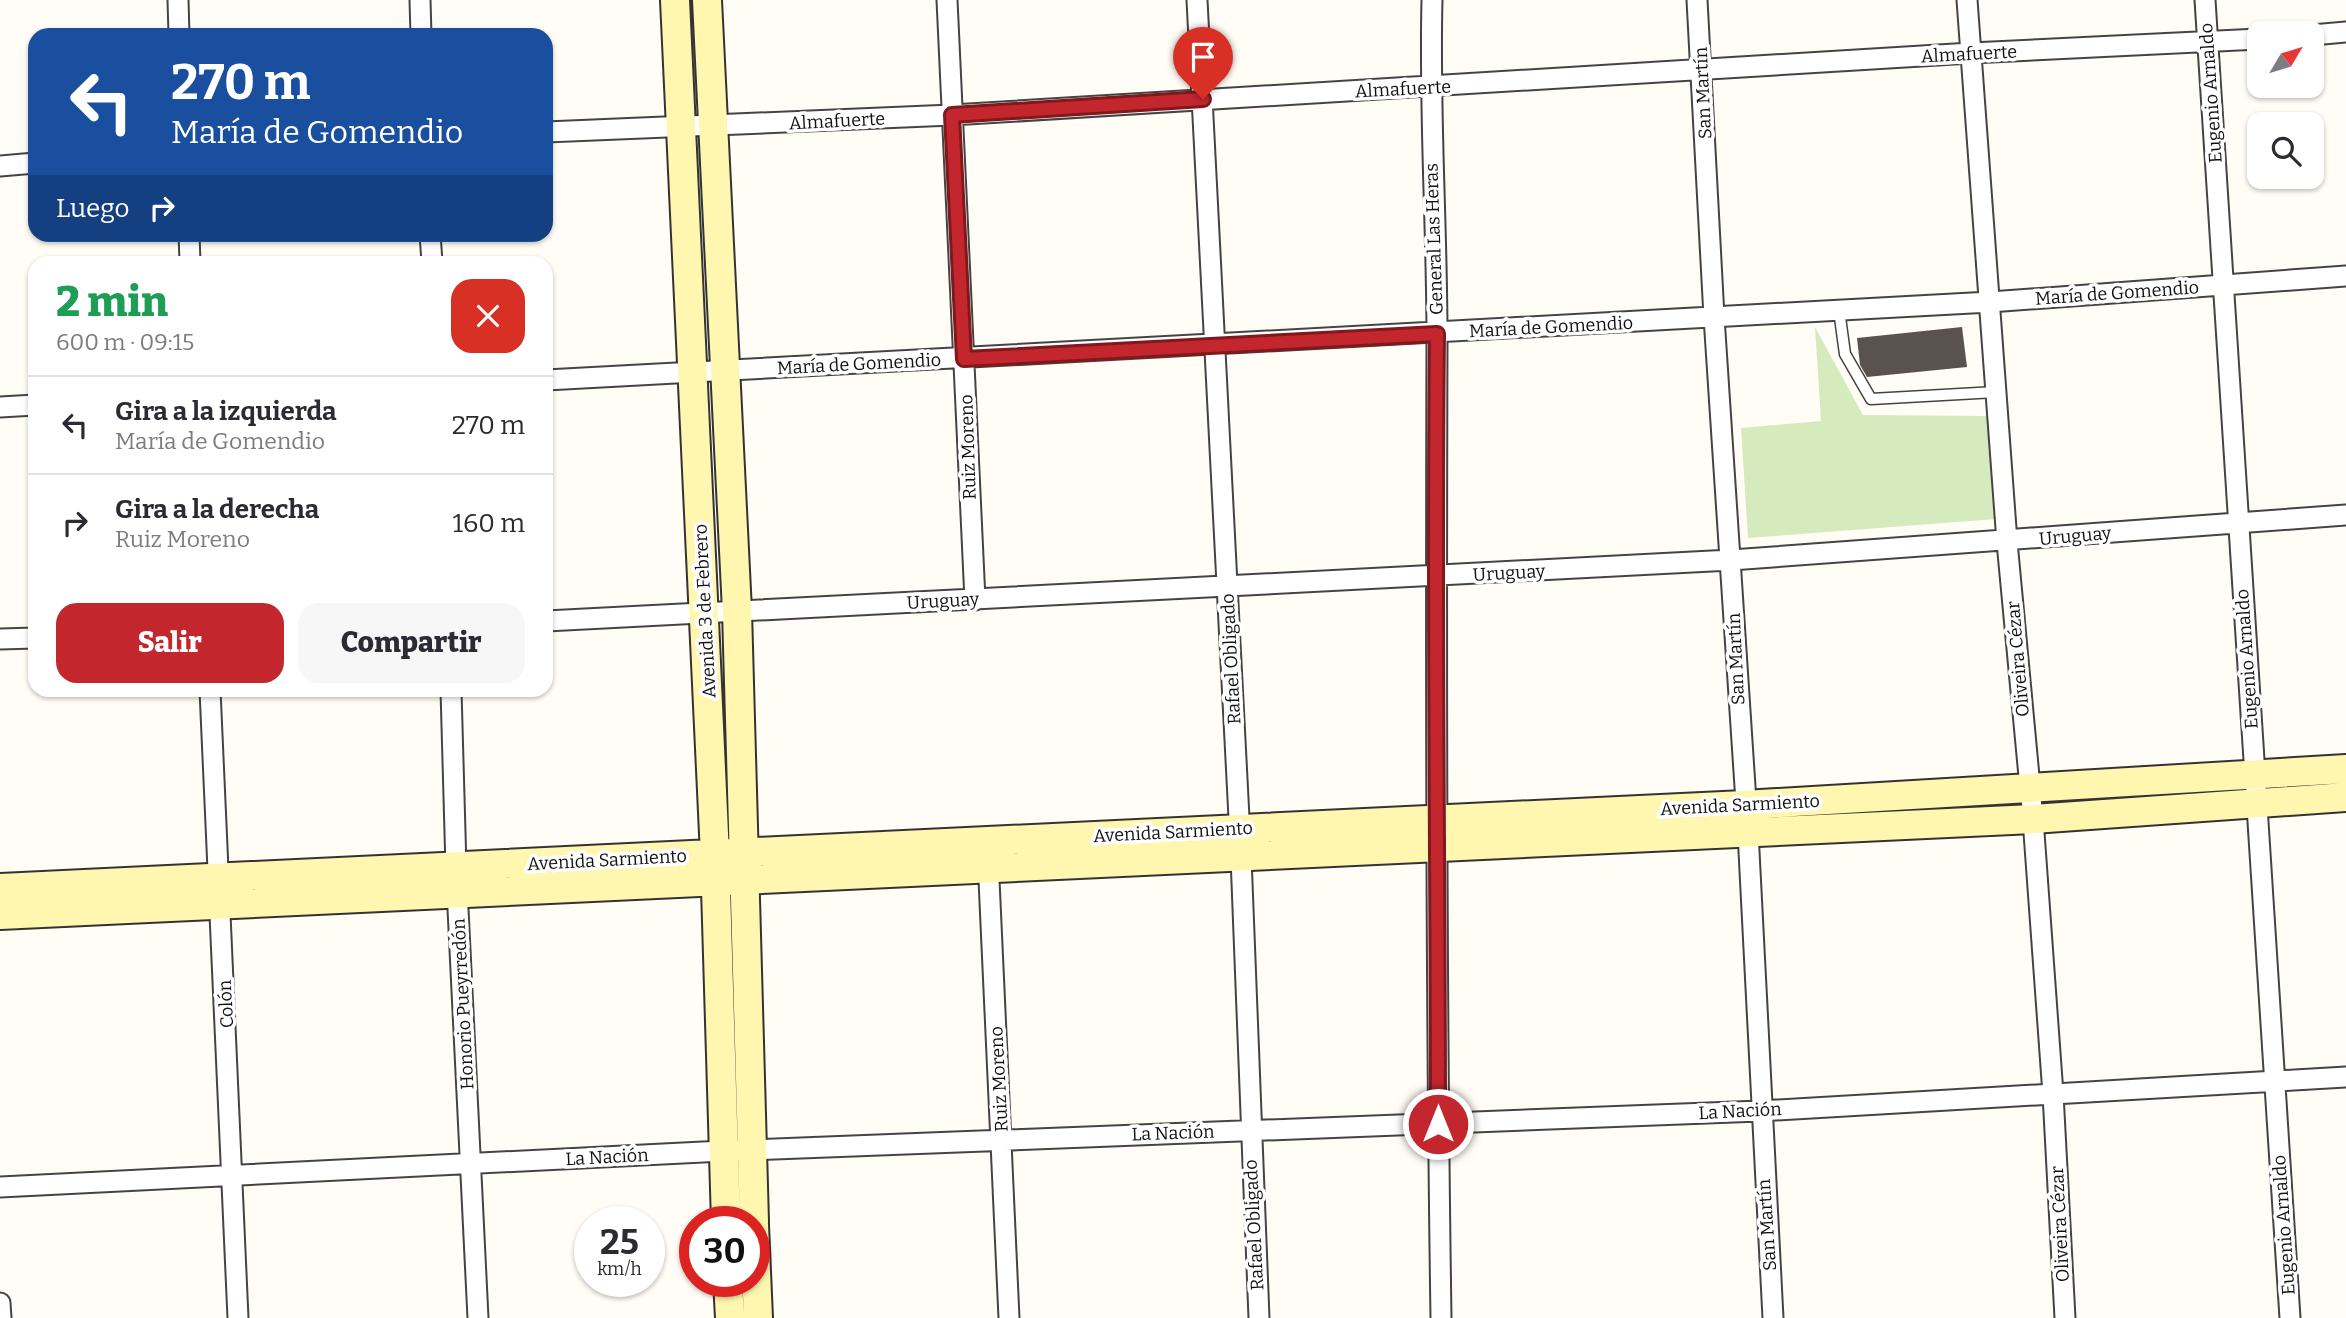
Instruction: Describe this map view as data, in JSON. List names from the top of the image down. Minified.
{"streets":{"main road":["Avenida 3 de Febrero","Avenida Sarmiento"],"street":["Almafuerte","San Martín","Eugenio Arnaldo","General Las Heras","María de Gomendio","Ruiz Moreno","Uruguay","Rafael Obligado","Oliveira Cézar","Colón","Honorio Pueyrredón","La Nación"]},"crossings":[["Almafuerte","San Martín"],["Almafuerte","Eugenio Arnaldo"],["Almafuerte","General Las Heras"],["Almafuerte","Ruiz Moreno"],["Almafuerte","Avenida 3 de Febrero"],["Almafuerte","Rafael Obligado"],["Almafuerte","Oliveira Cézar"],["San Martín","María de Gomendio"],["San Martín","Uruguay"],["San Martín","Avenida Sarmiento"],["San Martín","La Nación"],["Eugenio Arnaldo","María de Gomendio"],["Eugenio Arnaldo","Uruguay"],["Eugenio Arnaldo","Avenida Sarmiento"],["Eugenio Arnaldo","La Nación"],["General Las Heras","María de Gomendio"],["General Las Heras","Uruguay"],["General Las Heras","Avenida Sarmiento"],["General Las Heras","La Nación"],["María de Gomendio","Ruiz Moreno"],["María de Gomendio","Avenida 3 de Febrero"],["María de Gomendio","Rafael Obligado"],["María de Gomendio","Oliveira Cézar"],["Ruiz Moreno","Uruguay"],["Ruiz Moreno","Avenida Sarmiento"],["Ruiz Moreno","La Nación"],["Uruguay","Avenida 3 de Febrero"],["Uruguay","Rafael Obligado"],["Uruguay","Oliveira Cézar"],["Avenida 3 de Febrero","Avenida Sarmiento"],["Avenida 3 de Febrero","La Nación"],["Rafael Obligado","Avenida Sarmiento"],["Rafael Obligado","La Nación"],["Oliveira Cézar","Avenida Sarmiento"],["Oliveira Cézar","La Nación"],["Avenida Sarmiento","Colón"],["Avenida Sarmiento","Honorio Pueyrredón"],["Colón","La Nación"],["Honorio Pueyrredón","La Nación"]],"north":"top right","page":{"turn":["270 m","María de Gomendio"],"then":"Luego","heading":["2 min","600 m · 09:15"],"list":[{"name":"Gira a la izquierda","note":"María de Gomendio","value":"270 m"},{"name":"Gira a la derecha","note":"Ruiz Moreno","value":"160 m"}],"buttons":["Salir","Compartir"],"speed":"25 km/h","limit":"30"}}
